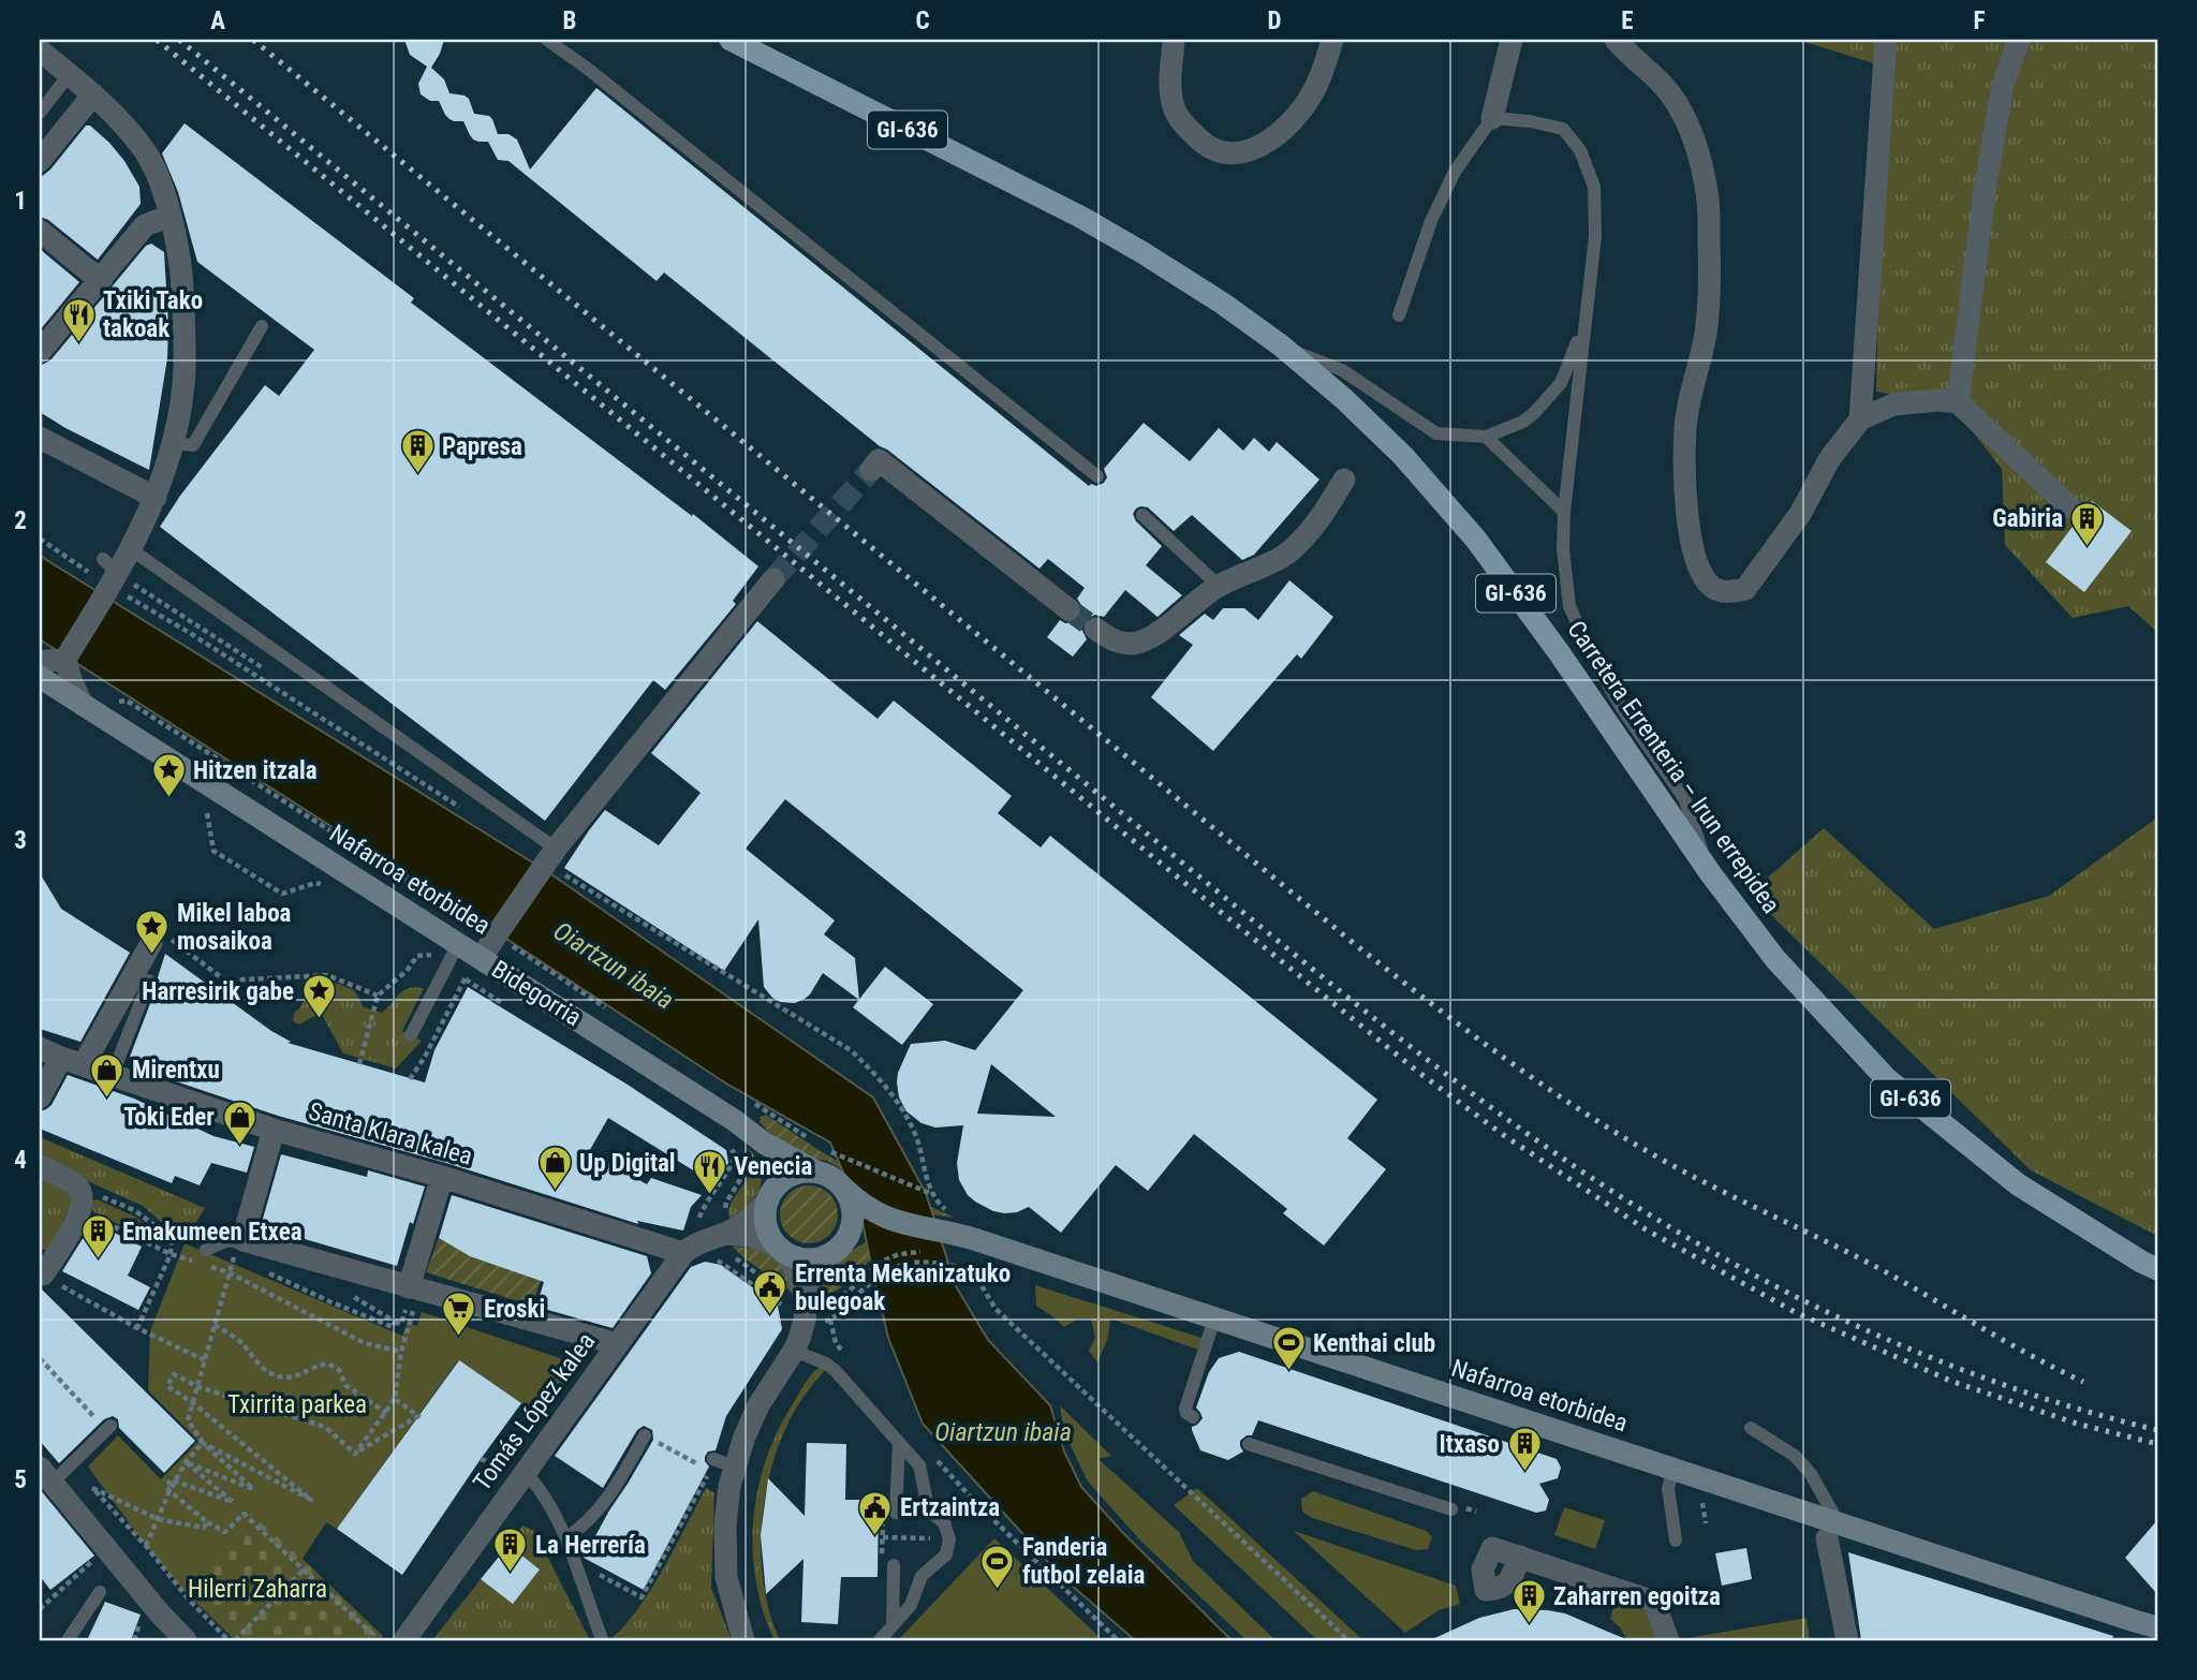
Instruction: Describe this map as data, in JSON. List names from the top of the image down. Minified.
{"streets":{"main road":["GI-636","Carretera Errenteria – Irun errepidea","Nafarroa etorbidea"],"street":["Santa Klara kalea","Tomás López kalea"],"path":["Bidegorria"]},"crossings":[["Nafarroa etorbidea","Bidegorria"],["Nafarroa etorbidea","Tomás López kalea"],["Santa Klara kalea","Tomás López kalea"]],"water":["Oiartzun ibaia"],"parks":["Txirrita parkea","Hilerri Zaharra"],"places":{"restaurant":["Txiki Tako takoak","Venecia"],"building":["Papresa","Gabiria","Emakumeen Etxea","Itxaso","La Herrería","Zaharren egoitza"],"place":["Hitzen itzala","Mikel laboa mosaikoa","Harresirik gabe"],"shop":["Mirentxu","Toki Eder","Up Digital"],"public building":["Errenta Mekanizatuko bulegoak","Ertzaintza"],"supermarket":["Eroski"],"sports":["Kenthai club","Fanderia futbol zelaia"]},"grid":{"columns":["A","B","C","D","E","F"],"rows":["1","2","3","4","5"]}}
